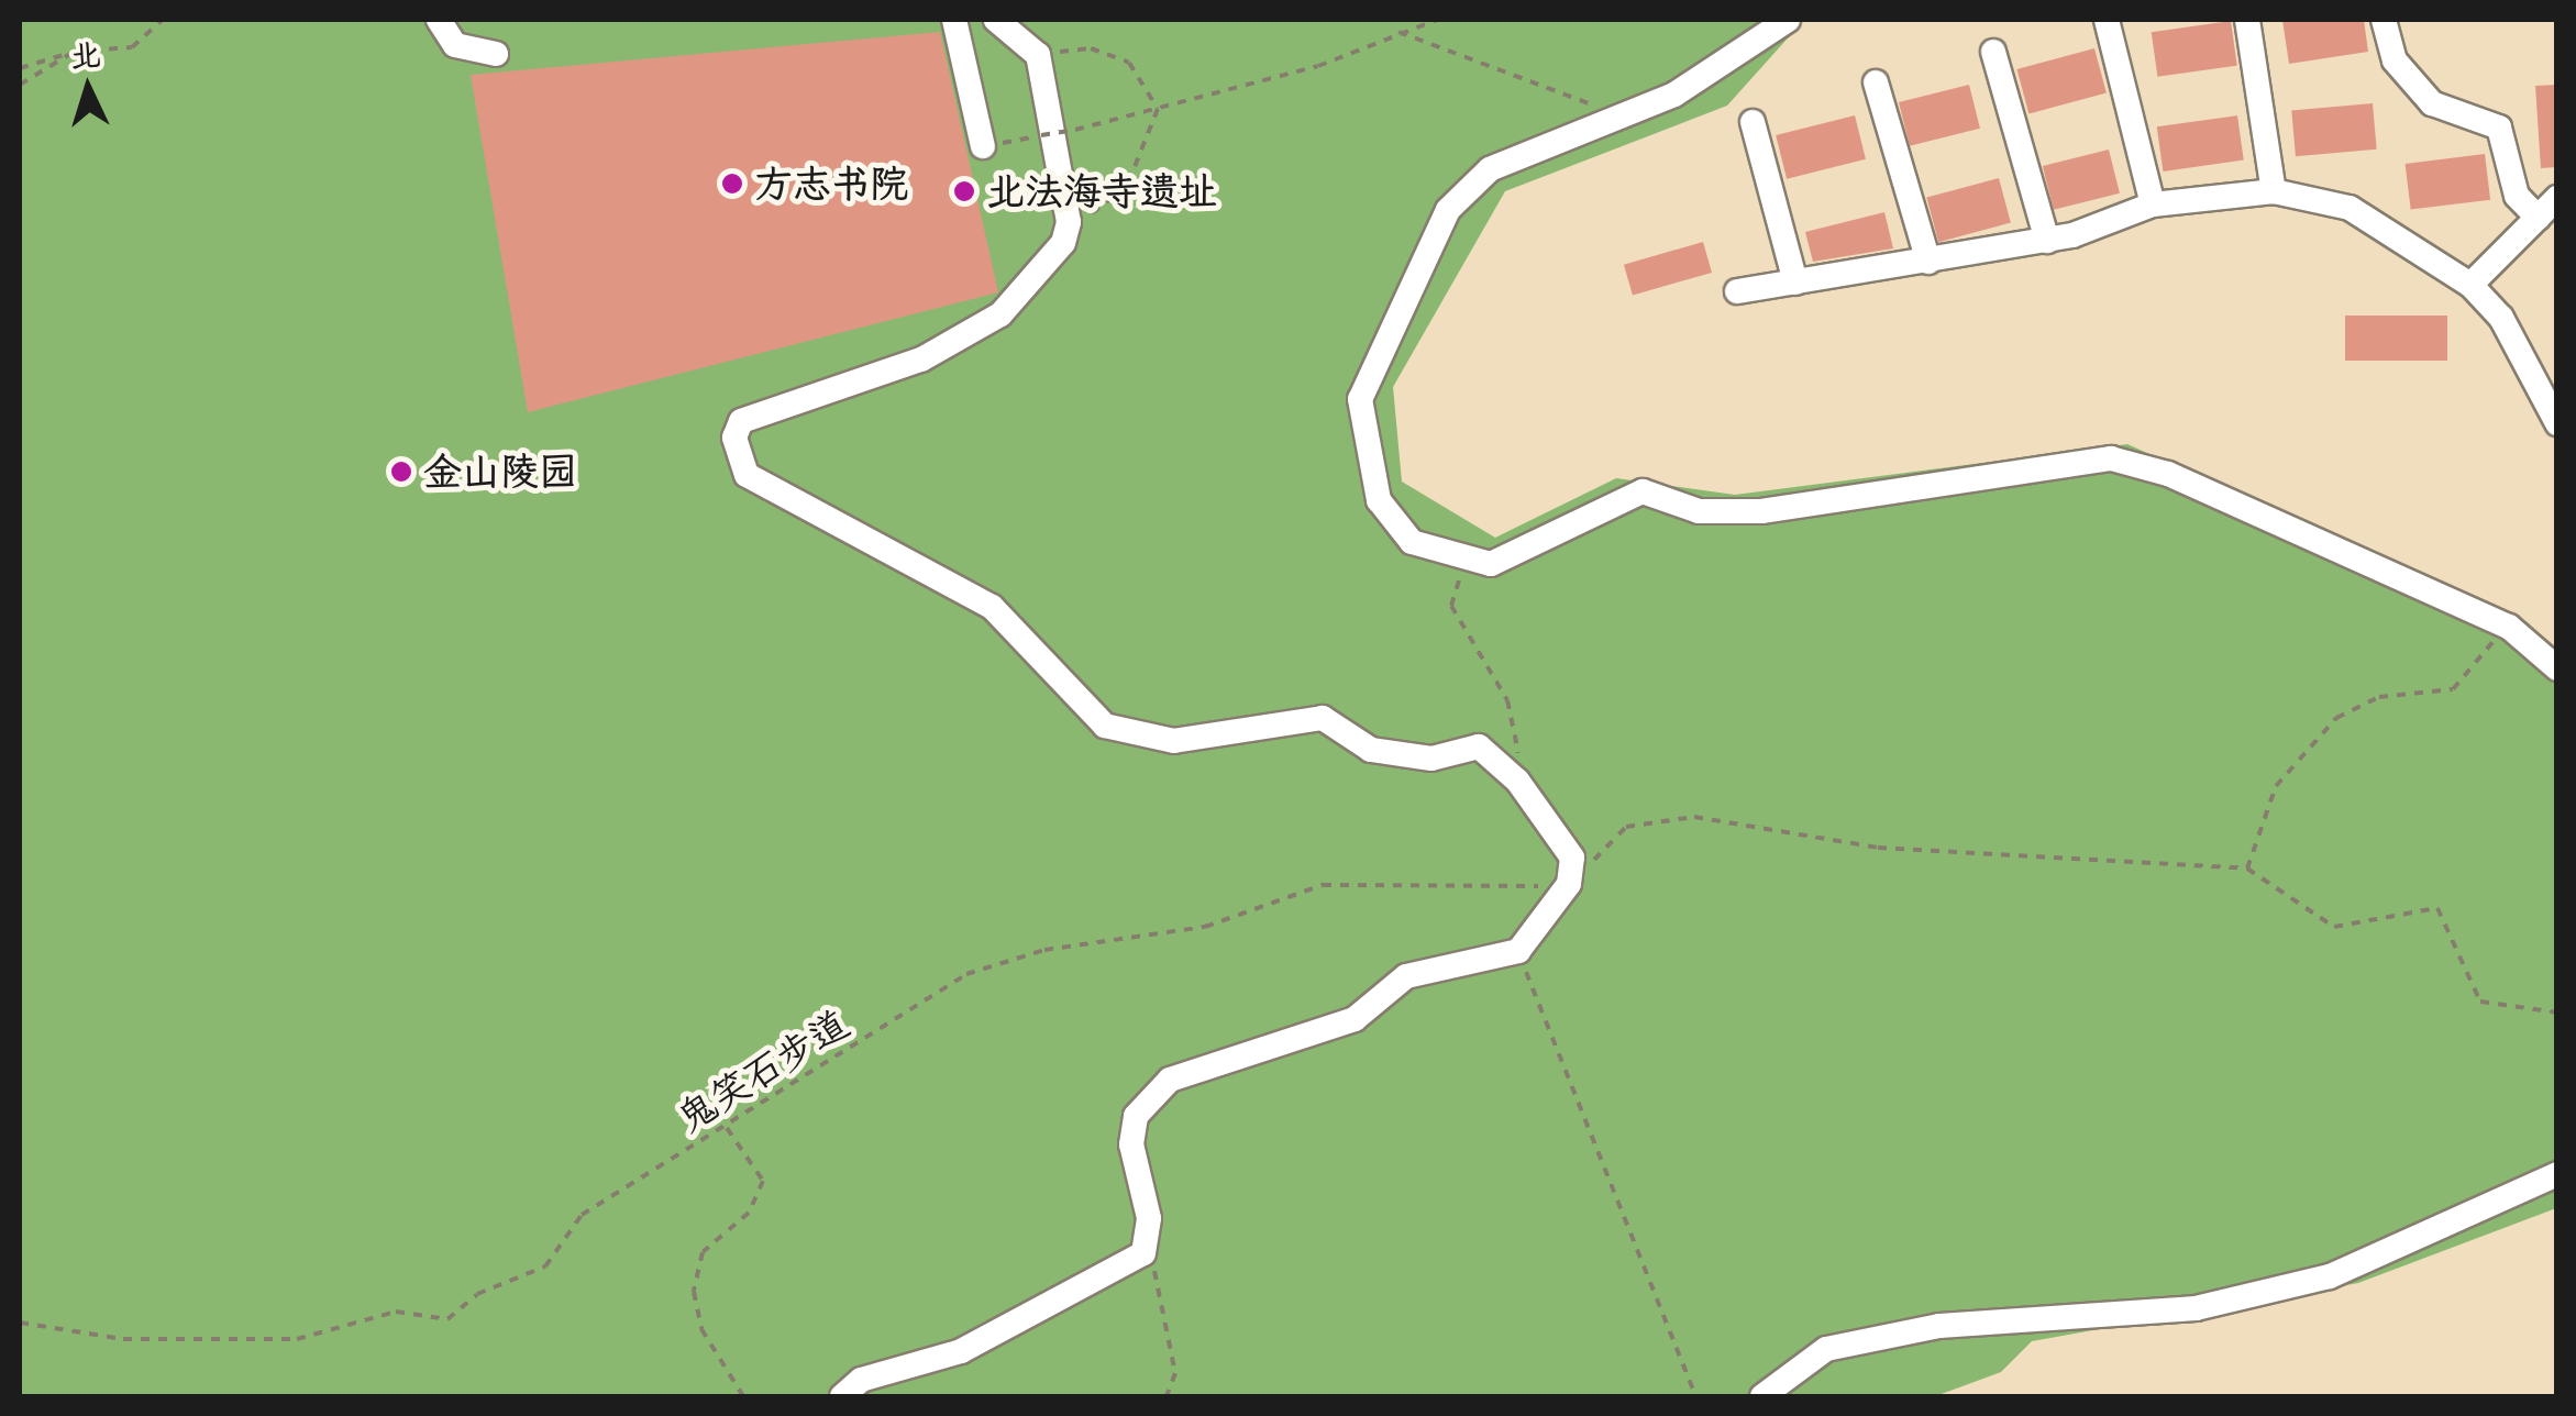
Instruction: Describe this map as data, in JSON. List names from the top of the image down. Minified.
{"streets":{"path":["鬼笑石步道"]},"places":["方志书院","北法海寺遗址","金山陵园"],"north":"top"}
